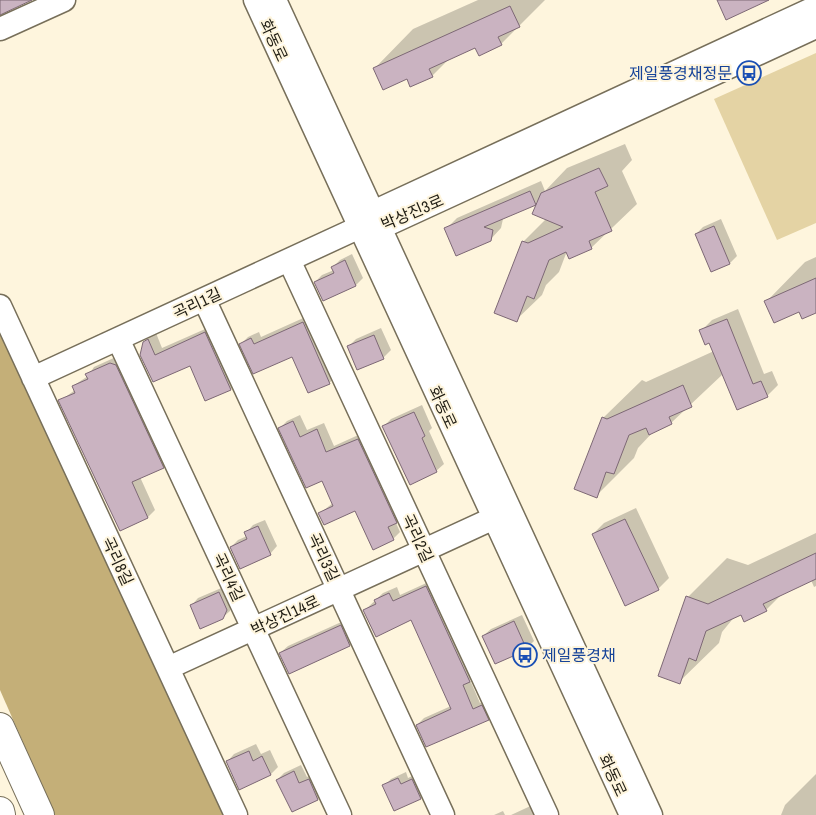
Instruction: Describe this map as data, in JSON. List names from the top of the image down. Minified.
{"streets":{"street":["화동로","박상진3로","곡리1길","곡리2길","곡리3길","곡리8길","곡리4길","박상진14로"]},"crossings":[["화동로","박상진3로"],["화동로","곡리1길"],["화동로","박상진14로"],["박상진3로","곡리1길"],["곡리1길","곡리2길"],["곡리1길","곡리3길"],["곡리1길","곡리8길"],["곡리1길","곡리4길"],["곡리2길","박상진14로"],["곡리3길","박상진14로"],["곡리8길","박상진14로"],["곡리4길","박상진14로"]],"places":{"bus stop":["제일풍경채정문","제일풍경채"]}}
